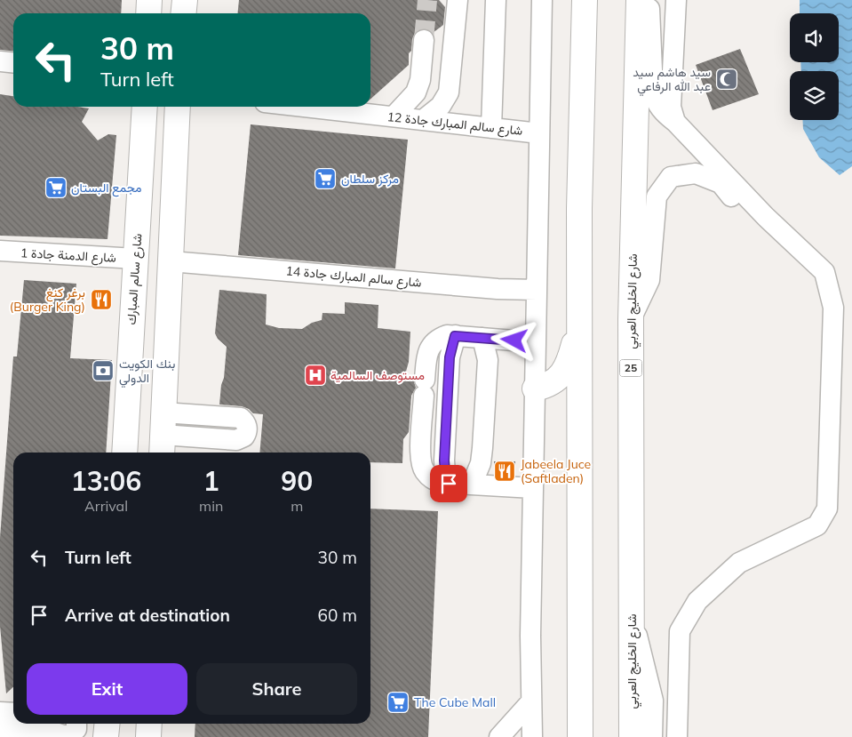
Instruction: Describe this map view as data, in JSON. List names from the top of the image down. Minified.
{"streets":{"main road":["شارع سالم المبارك","شارع الخليج العربي","25"],"street":["شارع سالم المبارك جادة 12","شارع الدمنة جادة 1","شارع سالم المبارك جادة 14"]},"crossings":[["شارع الدمنة جادة 1","شارع سالم المبارك"]],"places":{"mosque":["سيد هاشم سيد عبد الله الرفاعي"],"supermarket":["مركز سلطان","مجمع البستان","The Cube Mall"],"restaurant":["برغر كنغ (Burger King)","Jabeela Juce (Saftladen)"],"bank":["بنك الكويت الدولي"],"hospital":["مستوصف السالمية"]},"page":{"turn":["30 m","Turn left"],"eta":["13:06","Arrival","1","min","90","m"],"list":[{"name":"Turn left","value":"30 m"},{"name":"Arrive at destination","value":"60 m"}],"buttons":["Exit","Share"]}}
